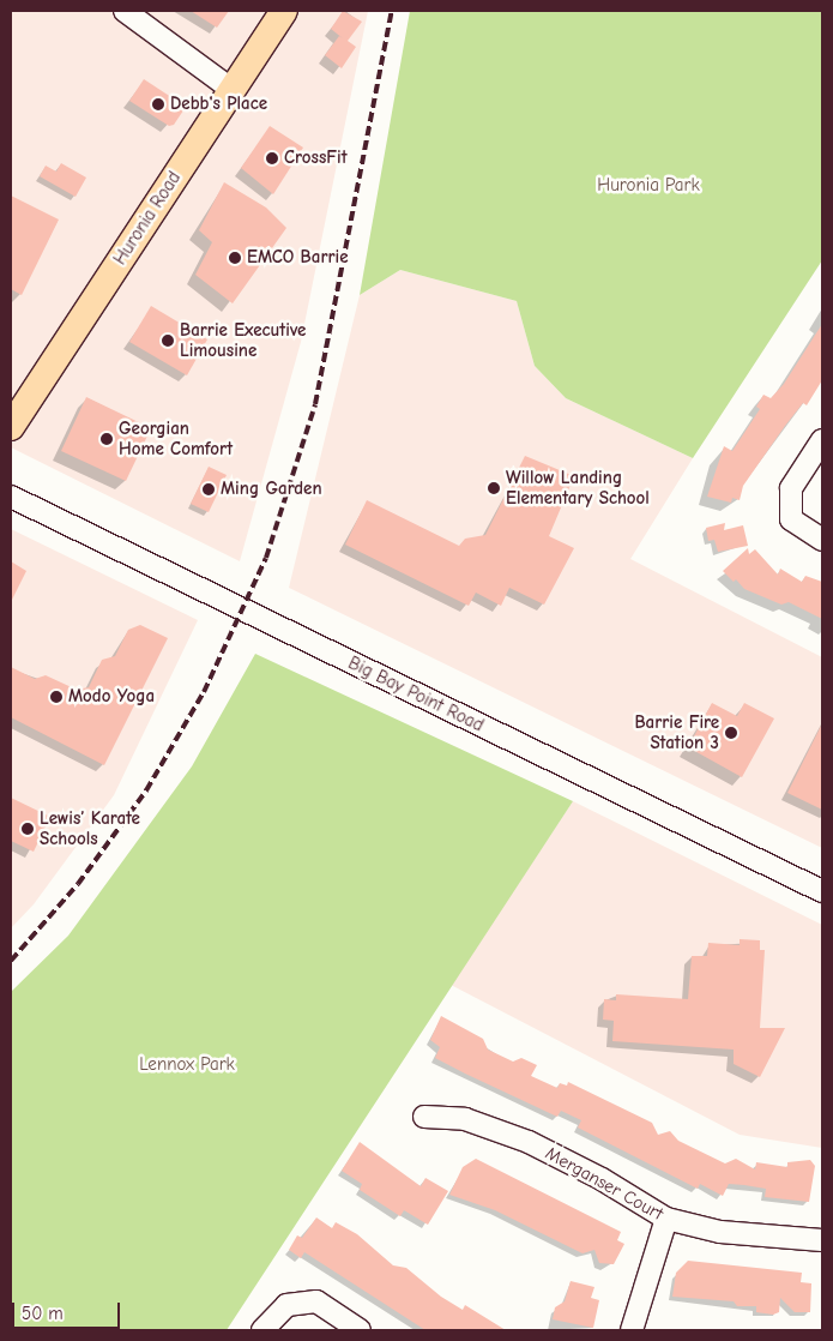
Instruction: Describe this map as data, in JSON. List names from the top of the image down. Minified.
{"streets":{"main road":["Huronia Road"],"street":["Big Bay Point Road","Merganser Court"]},"parks":["Huronia Park","Lennox Park"],"places":["Debb's Place","CrossFit","EMCO Barrie","Barrie Executive Limousine","Georgian Home Comfort","Willow Landing Elementary School","Ming Garden","Modo Yoga","Barrie Fire Station 3","Lewis’ Karate Schools"],"scale_bar":"50 m"}
